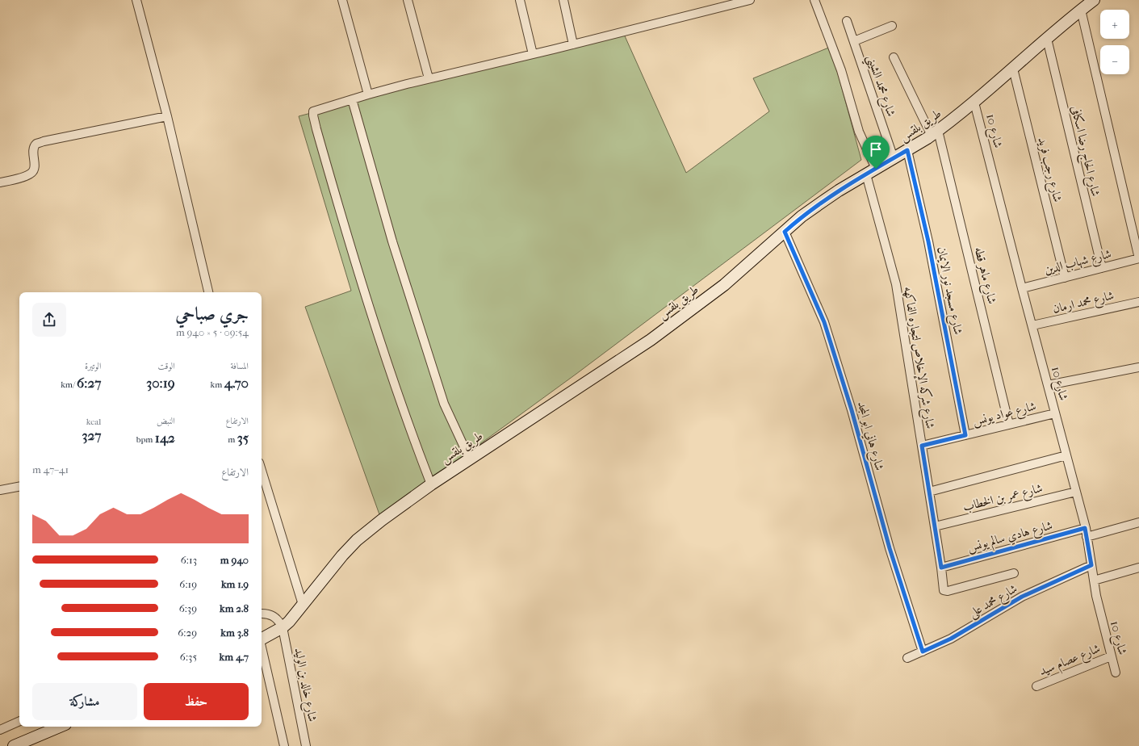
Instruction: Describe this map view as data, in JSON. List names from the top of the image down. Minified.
{"streets":{"main road":["طريق بلقس"],"street":["شارع محمد الشيني","شارع 10","شارع الحاج رضا اسكافى","شارع رجب فريد","شارع شهاب الدين","شارع ماهر قطه","شارع مسجد نور الايمان","شارع محمد ارمان","شارع شركه الإخلاص لتجاره الفاكهه","شارع عواد يونس","شارع هاني ابو المجد","شارع عمر بن الخطاب","شارع هادي سالم يونس","شارع محمد على","شارع عصام سيد","شارع خالد بن الوليد"]},"crossings":[["شارع محمد الشيني","طريق بلقس"],["طريق بلقس","شارع 10"],["طريق بلقس","شارع الحاج رضا اسكافى"],["طريق بلقس","شارع رجب فريد"],["طريق بلقس","شارع ماهر قطه"],["طريق بلقس","شارع مسجد نور الايمان"],["طريق بلقس","شارع شركه الإخلاص لتجاره الفاكهه"],["طريق بلقس","شارع هاني ابو المجد"],["طريق بلقس","شارع خالد بن الوليد"],["شارع 10","شارع شهاب الدين"],["شارع 10","شارع محمد ارمان"],["شارع 10","شارع عواد يونس"],["شارع 10","شارع عمر بن الخطاب"],["شارع 10","شارع هادي سالم يونس"],["شارع 10","شارع محمد على"],["شارع 10","شارع عصام سيد"],["شارع الحاج رضا اسكافى","شارع شهاب الدين"],["شارع رجب فريد","شارع شهاب الدين"],["شارع ماهر قطه","شارع عواد يونس"],["شارع مسجد نور الايمان","شارع عواد يونس"],["شارع شركه الإخلاص لتجاره الفاكهه","شارع عواد يونس"],["شارع شركه الإخلاص لتجاره الفاكهه","شارع عمر بن الخطاب"],["شارع شركه الإخلاص لتجاره الفاكهه","شارع هادي سالم يونس"],["شارع هاني ابو المجد","شارع محمد على"]],"page":{"map_buttons":["+","−"],"heading":["جري صباحي","09:54 · 5 × 940 m"],"stats":[["المسافة","4.70 km"],["الوقت","30:19"],["الوتيرة","6:27 /km"],["الارتفاع","35 m"],["النبض","142 bpm"],["kcal","327"]],"chart":["الارتفاع","41–47 m"],"list":[{"name":"940 m","note":"6:13"},{"name":"1.9 km","note":"6:19"},{"name":"2.8 km","note":"6:39"},{"name":"3.8 km","note":"6:29"},{"name":"4.7 km","note":"6:35"}],"buttons":["حفظ","مشاركة"]}}
